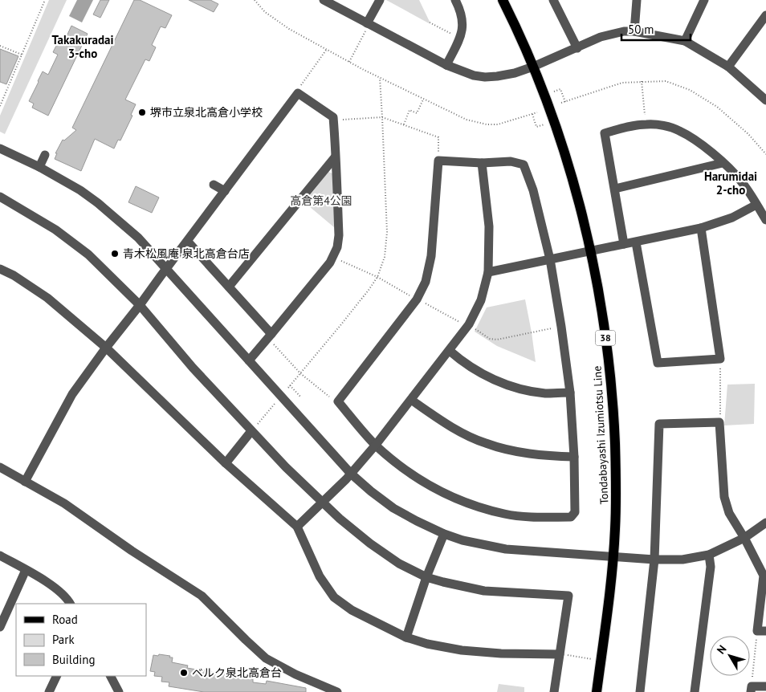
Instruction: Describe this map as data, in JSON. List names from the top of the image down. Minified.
{"streets":{"main road":["38","Tondabayashi Izumiotsu Line"]},"districts":["Takakuradai 3-cho","Harumidai 2-cho"],"parks":["高倉第4公園"],"places":["堺市立泉北高倉小学校","青木松風庵 泉北高倉台店","ベルク泉北高倉台"],"legend":["Road","Park","Building"],"scale_bar":"50 m","north":"top left"}
